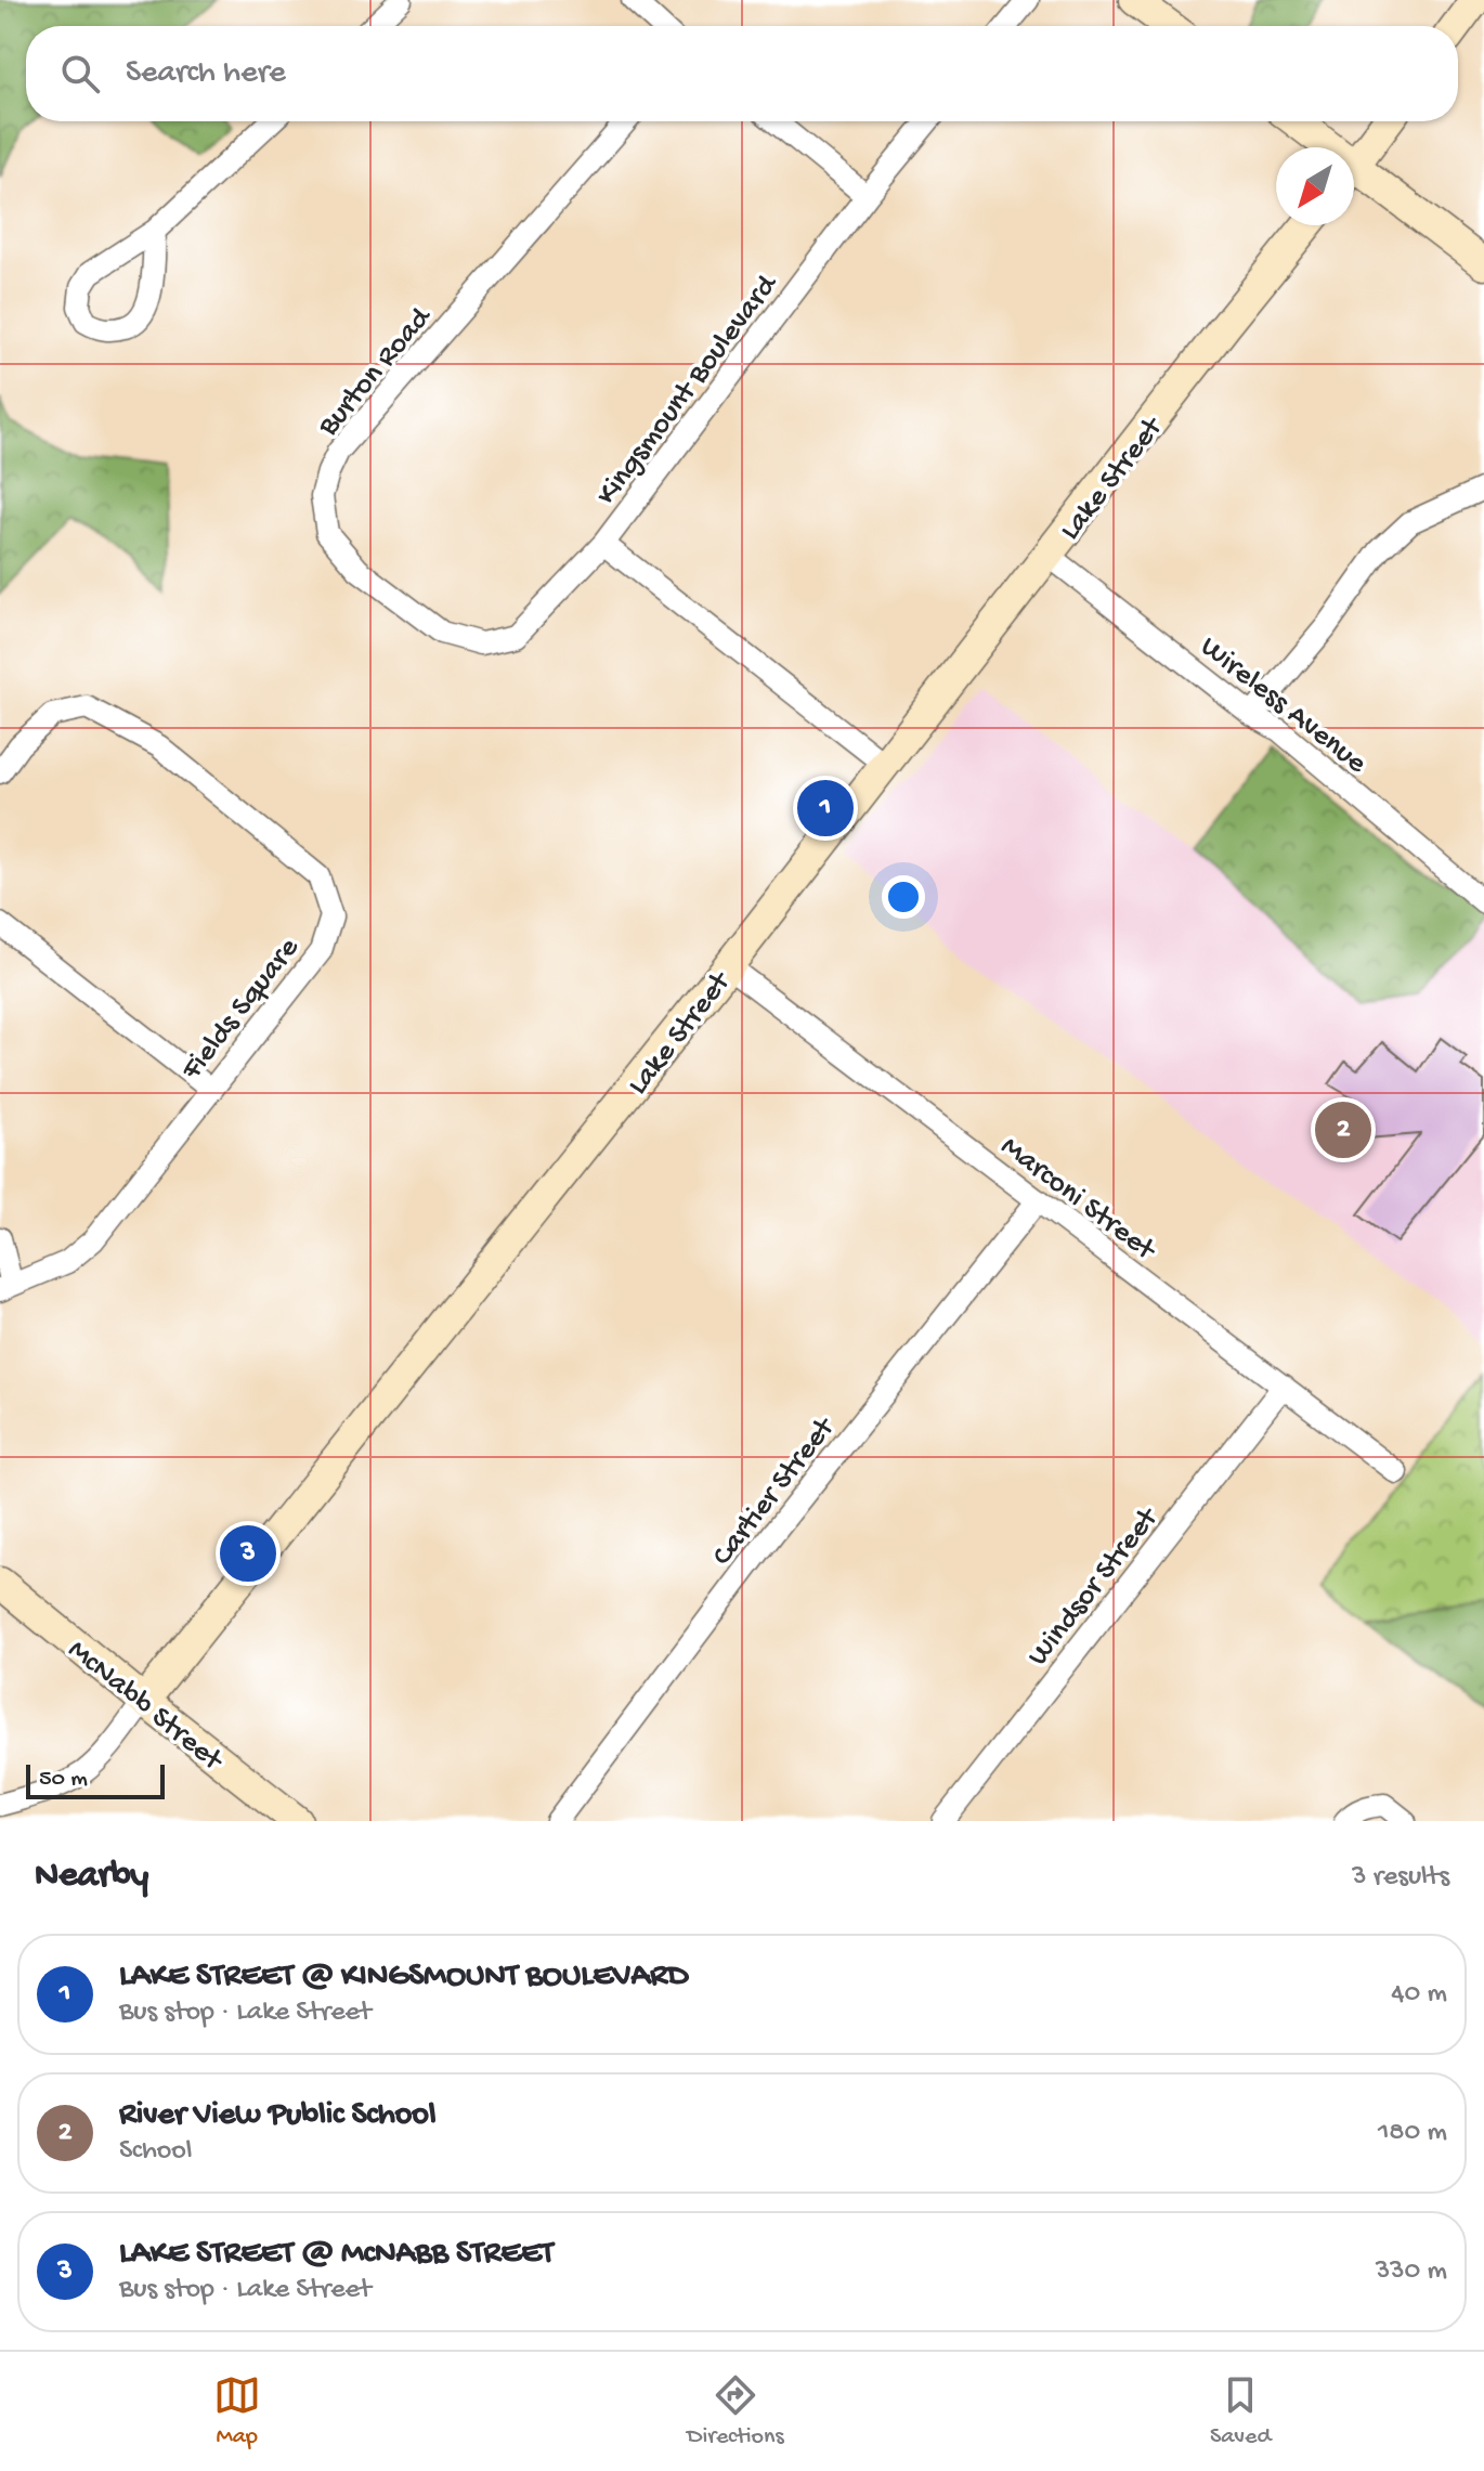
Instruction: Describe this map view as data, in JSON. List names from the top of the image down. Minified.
{"streets":{"street":["Burton Road","Kingsmount Boulevard","Lake Street","Wireless Avenue","Fields Square","Marconi Street","Cartier Street","Windsor Street","McNabb Street"]},"crossings":[["Burton Road","Kingsmount Boulevard"],["Kingsmount Boulevard","Lake Street"],["Lake Street","Wireless Avenue"],["Lake Street","Marconi Street"],["Lake Street","McNabb Street"],["Marconi Street","Cartier Street"],["Marconi Street","Windsor Street"]],"scale_bar":"50 m","north":"bottom left","page":{"search":"Search here","pins":["1","2","3"],"scale":"50 m","heading":["Nearby","3 results"],"list":[{"mark":"1","name":"LAKE STREET @ KINGSMOUNT BOULEVARD","note":"Bus stop · Lake Street","value":"40 m"},{"mark":"2","name":"River View Public School","note":"School","value":"180 m"},{"mark":"3","name":"LAKE STREET @ McNABB STREET","note":"Bus stop · Lake Street","value":"330 m"}],"nav":["Map","Directions","Saved"]}}
